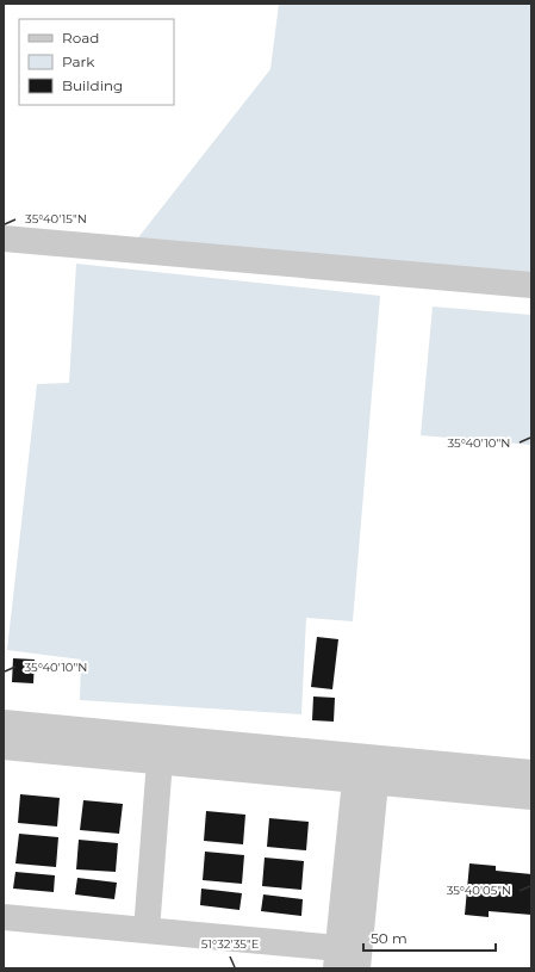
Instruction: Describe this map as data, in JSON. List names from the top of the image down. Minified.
{"legend":["Road","Park","Building"],"scale_bar":"50 m","coordinates":["35°40'15\"N","35°40'10\"N","35°40'05\"N","51°32'35\"E"]}
